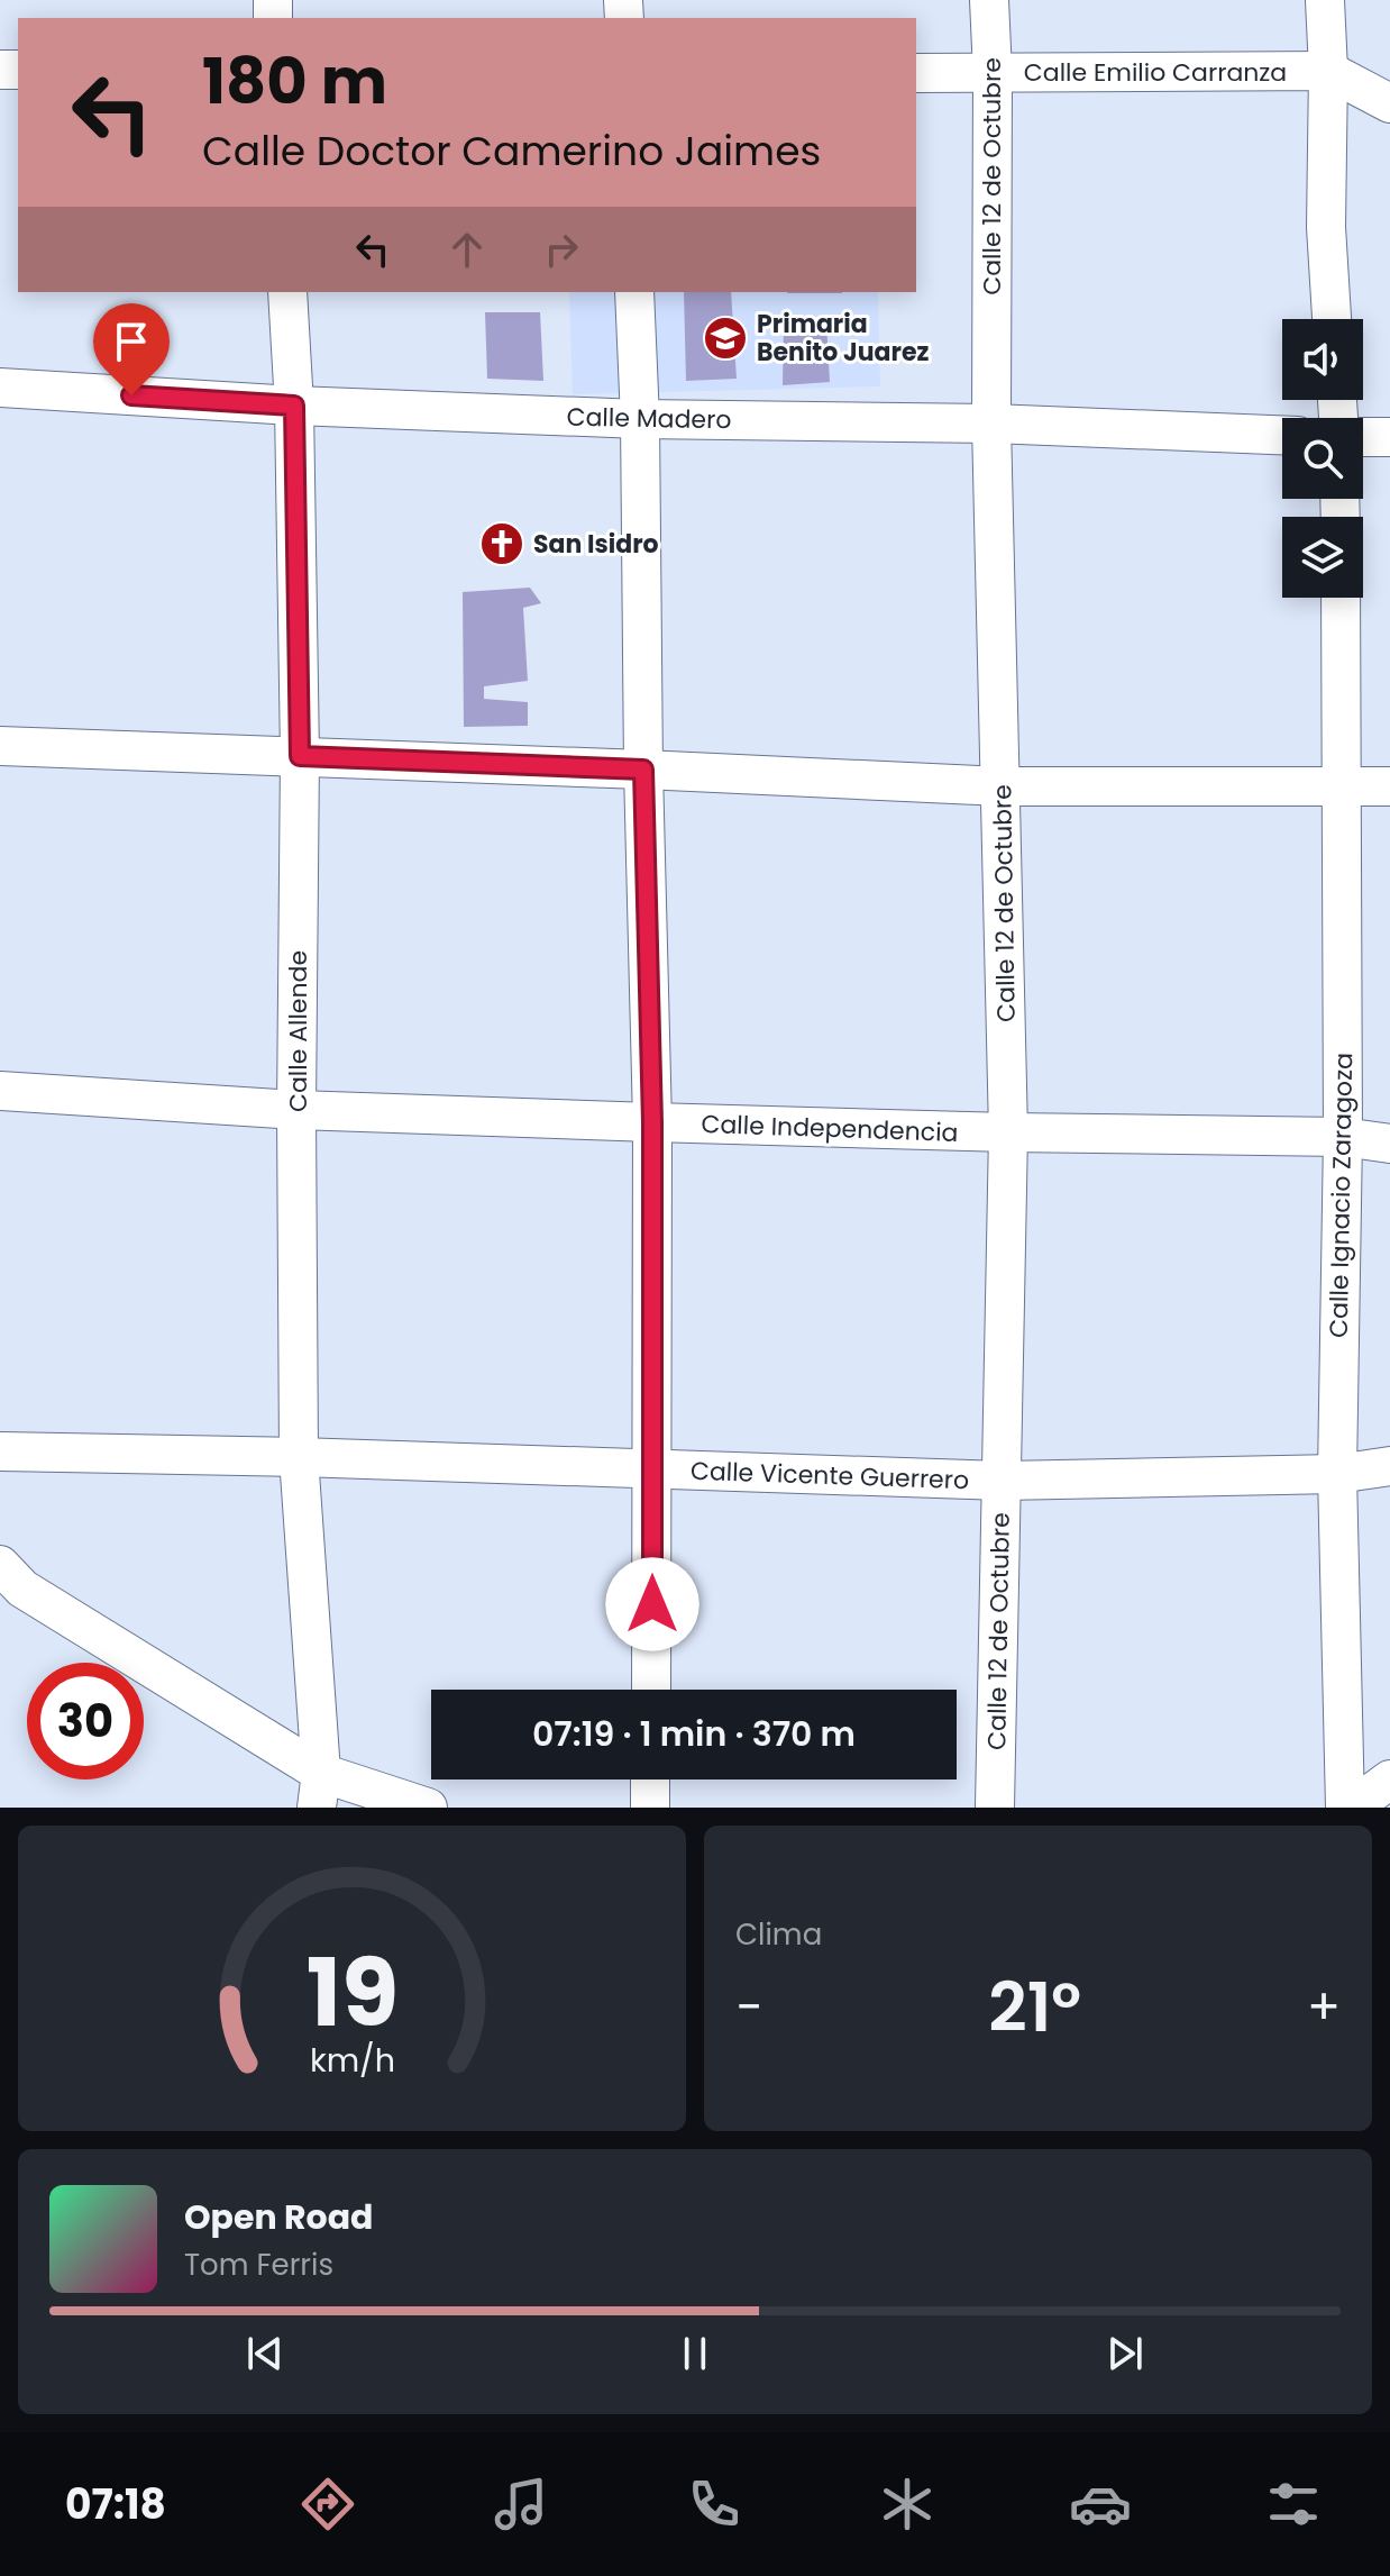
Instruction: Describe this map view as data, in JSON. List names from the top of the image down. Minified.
{"streets":{"street":["Calle Emilio Carranza","Calle 12 de Octubre","Calle Madero","Calle Allende","Calle Independencia","Calle Ignacio Zaragoza","Calle Vicente Guerrero"]},"crossings":[["Calle Emilio Carranza","Calle 12 de Octubre"],["Calle 12 de Octubre","Calle Madero"],["Calle 12 de Octubre","Calle Independencia"],["Calle 12 de Octubre","Calle Vicente Guerrero"],["Calle Madero","Calle Allende"],["Calle Allende","Calle Independencia"],["Calle Allende","Calle Vicente Guerrero"],["Calle Independencia","Calle Ignacio Zaragoza"],["Calle Ignacio Zaragoza","Calle Vicente Guerrero"]],"places":{"school or university":["Primaria Benito Juarez"],"church":["San Isidro"]},"page":{"turn":["180 m","Calle Doctor Camerino Jaimes"],"limit":"30","trip":"07:19 · 1 min · 370 m","tile":"Clima","heat":["−","21°","+"],"song":["Open Road","Tom Ferris"],"tabs":"07:18","gauge":["19","km/h"]}}
